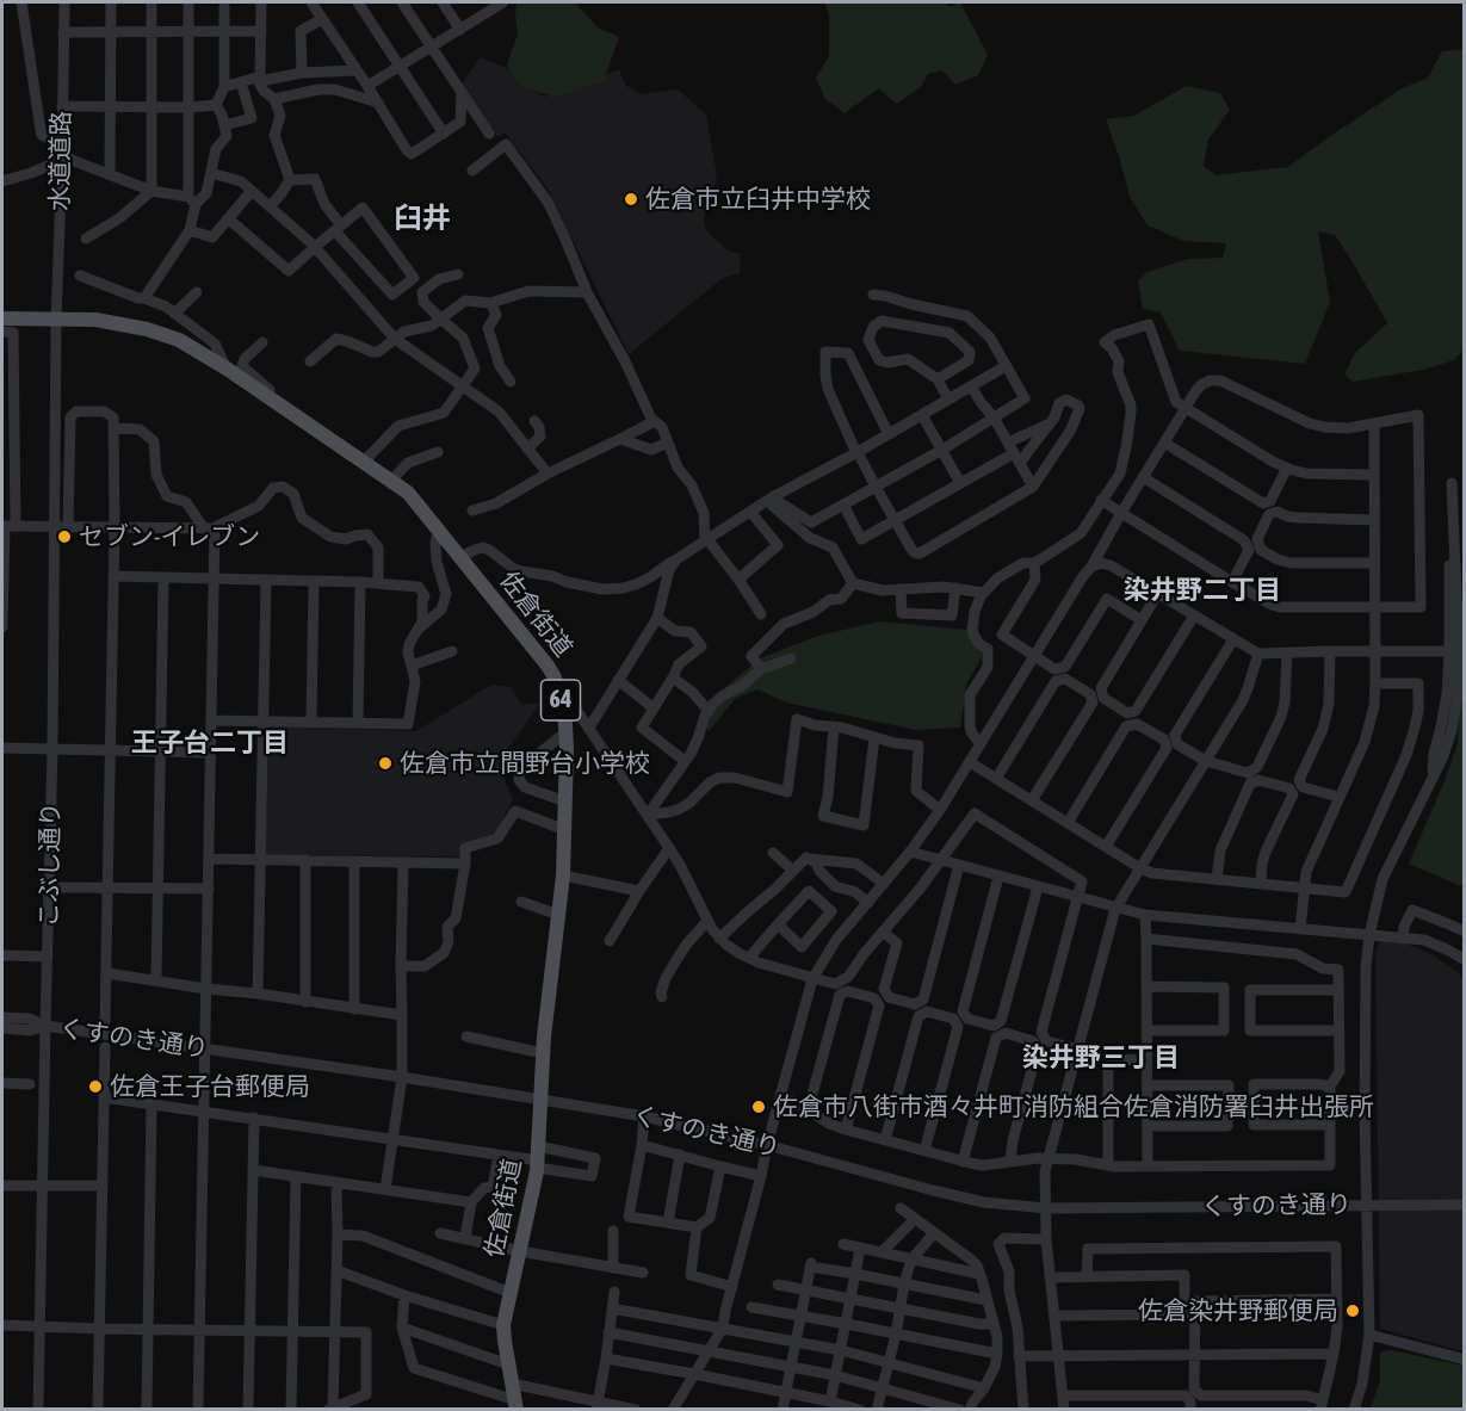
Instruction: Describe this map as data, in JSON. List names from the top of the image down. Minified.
{"streets":{"main road":["佐倉街道","64"],"street":["水道道路","こぶし通り","くすのき通り"]},"crossings":[["水道道路","佐倉街道"],["水道道路","こぶし通り"],["佐倉街道","こぶし通り"],["佐倉街道","くすのき通り"],["こぶし通り","くすのき通り"]],"districts":["臼井","染井野二丁目","王子台二丁目","染井野三丁目"],"places":["佐倉市立臼井中学校","セブン-イレブン","佐倉市立間野台小学校","佐倉王子台郵便局","佐倉市八街市酒々井町消防組合佐倉消防署臼井出張所","佐倉染井野郵便局"]}
